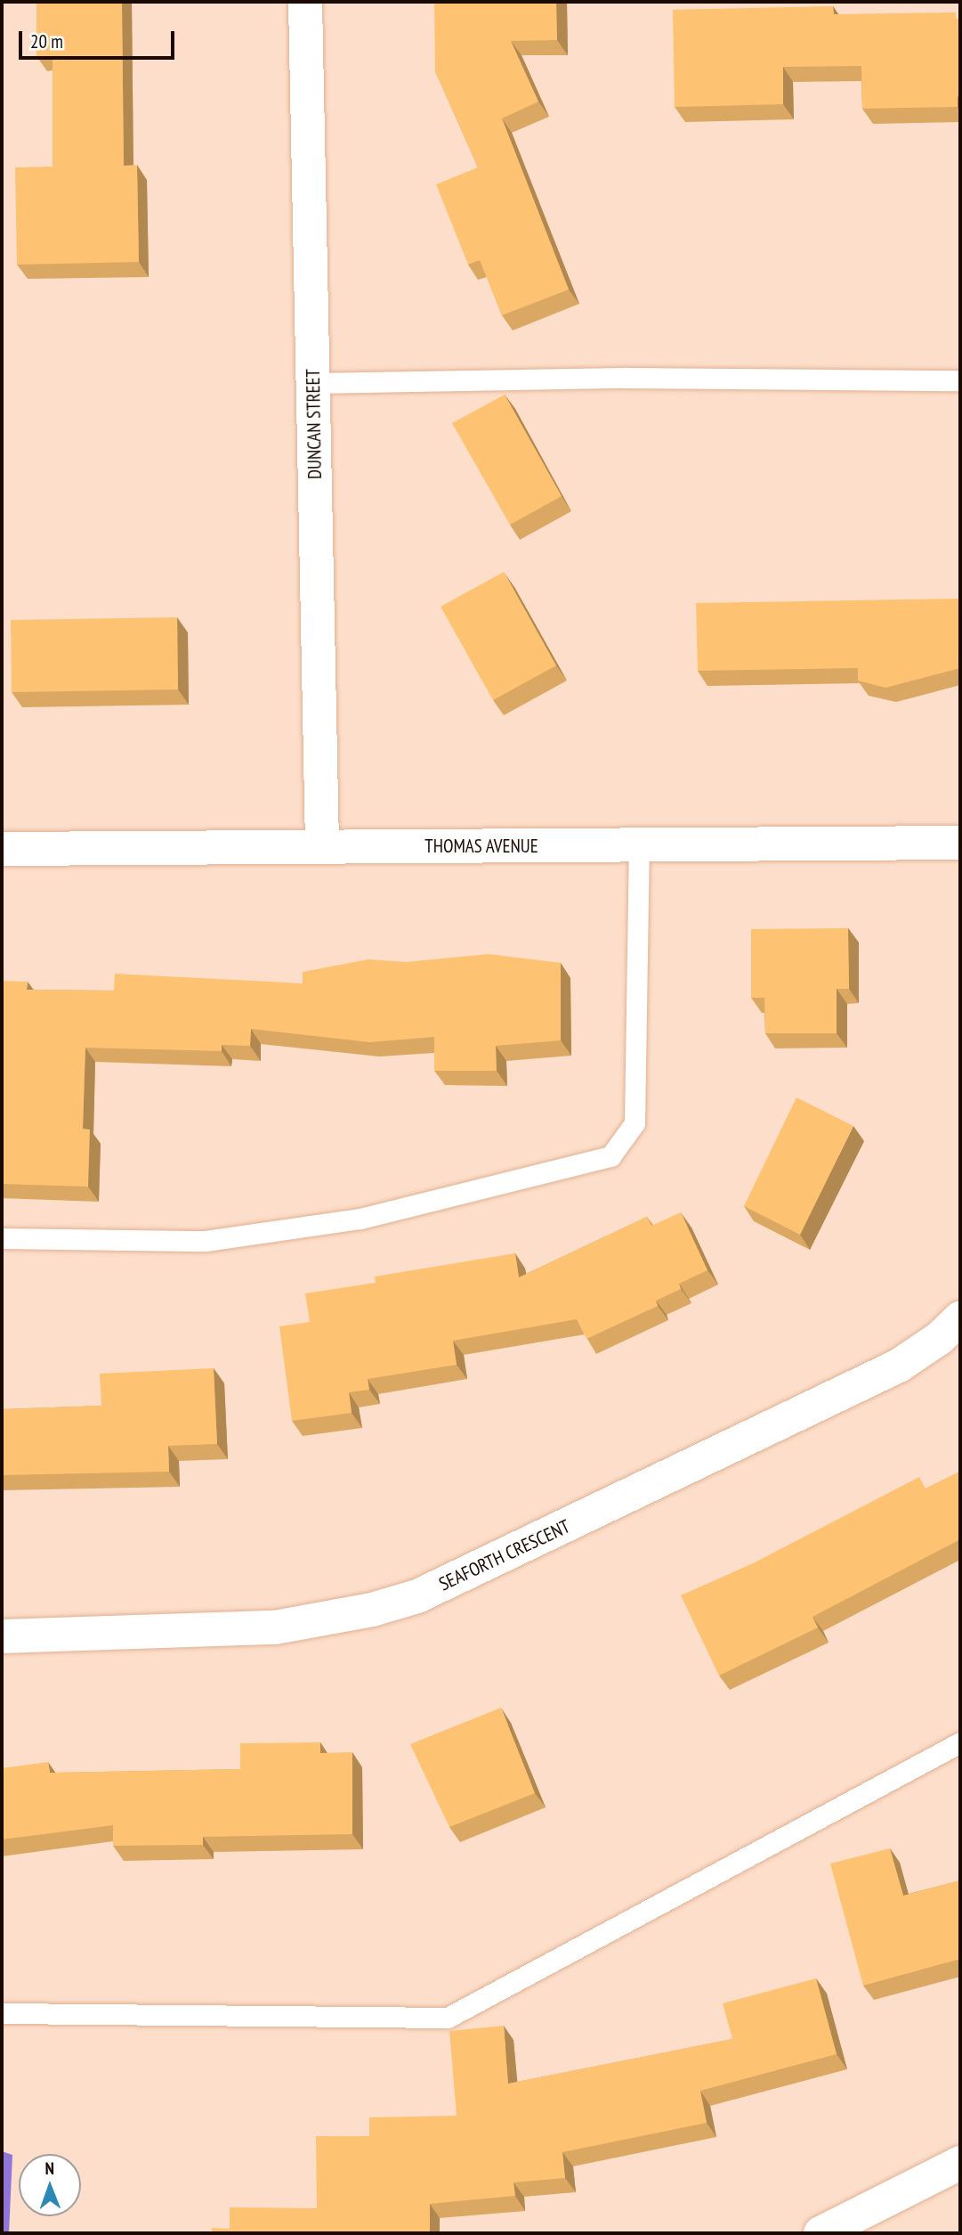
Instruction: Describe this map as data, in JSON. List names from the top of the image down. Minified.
{"streets":{"street":["DUNCAN STREET","THOMAS AVENUE","SEAFORTH CRESCENT"]},"crossings":[["DUNCAN STREET","THOMAS AVENUE"]],"scale_bar":"20 m","north":"top"}
